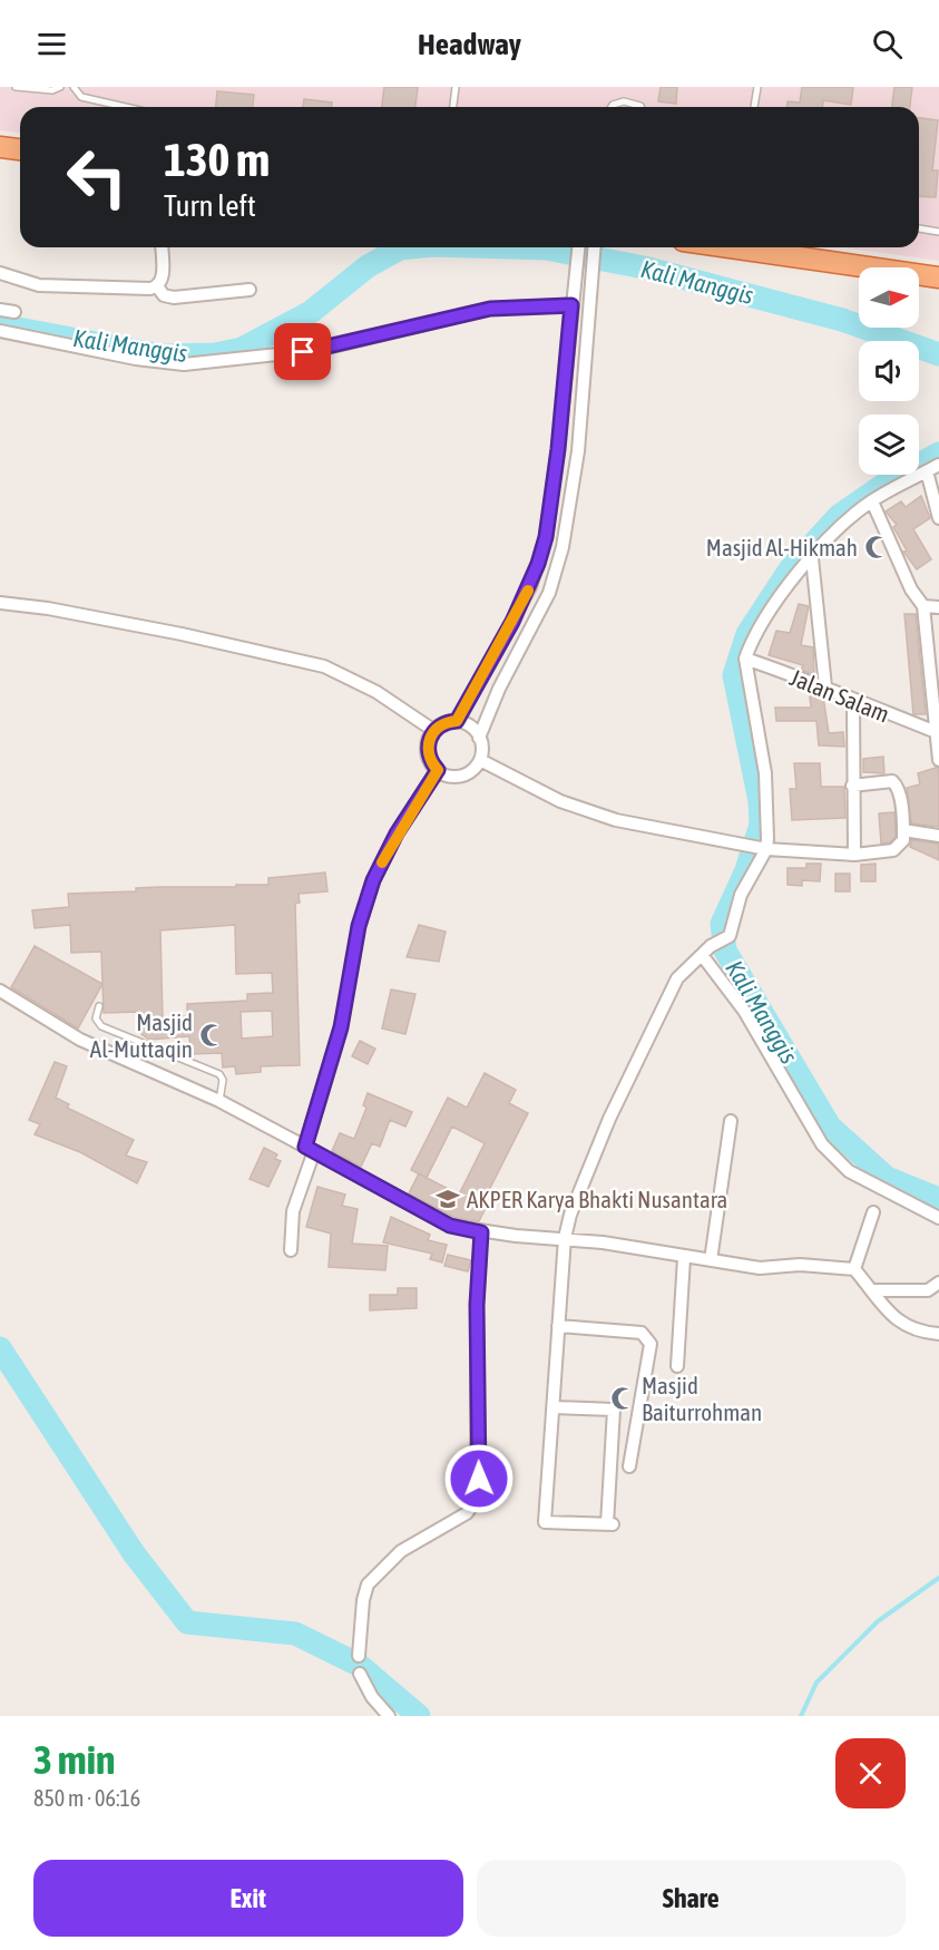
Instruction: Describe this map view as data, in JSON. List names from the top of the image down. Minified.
{"streets":{"street":["Jalan Salam"]},"water":["Kali Manggis"],"places":{"mosque":["Masjid Al-Hikmah","Masjid Al-Muttaqin","Masjid Baiturrohman"],"school or university":["AKPER Karya Bhakti Nusantara"]},"north":"right","page":{"header":"Headway","turn":["130 m","Turn left"],"heading":["3 min","850 m · 06:16"],"buttons":["Exit","Share"]}}
